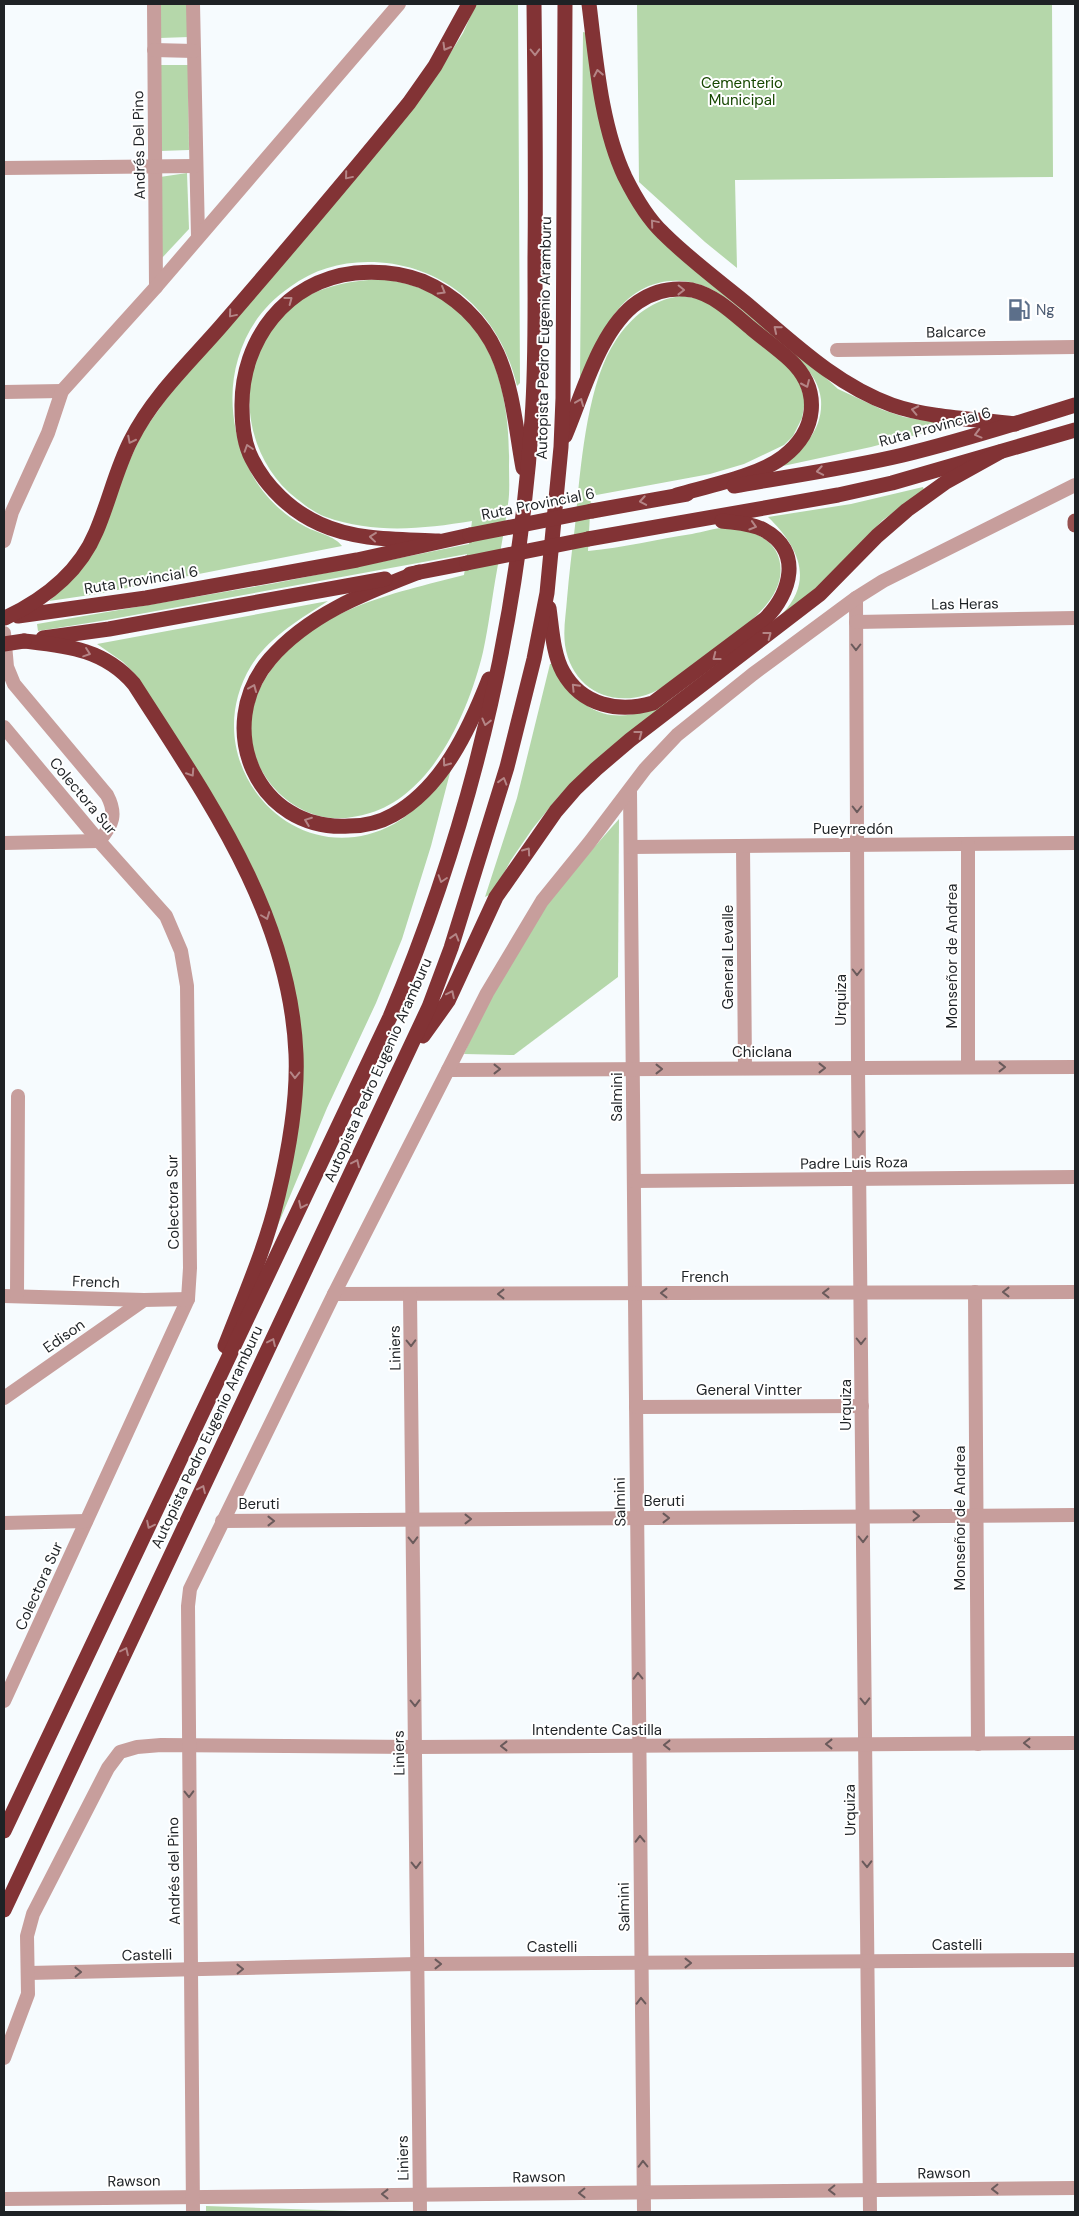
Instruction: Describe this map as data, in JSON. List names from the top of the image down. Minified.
{"streets":{"highway":["Autopista Pedro Eugenio Aramburu","Ruta Provincial 6"],"street":["Andrés Del Pino","Balcarce","Las Heras","Colectora Sur","Pueyrredón","Monseñor de Andrea","General Levalle","Urquiza","Chiclana","Salmini","Padre Luis Roza","French","Edison","Liniers","General Vintter","Beruti","Intendente Castilla","Andrés del Pino","Castelli","Rawson"]},"crossings":[["Las Heras","Urquiza"],["Colectora Sur","French"],["Pueyrredón","Monseñor de Andrea"],["Pueyrredón","General Levalle"],["Pueyrredón","Urquiza"],["Pueyrredón","Salmini"],["Monseñor de Andrea","Chiclana"],["Monseñor de Andrea","French"],["Monseñor de Andrea","Beruti"],["Monseñor de Andrea","Intendente Castilla"],["General Levalle","Chiclana"],["Urquiza","Chiclana"],["Urquiza","Padre Luis Roza"],["Urquiza","French"],["Urquiza","General Vintter"],["Urquiza","Beruti"],["Urquiza","Intendente Castilla"],["Urquiza","Castelli"],["Urquiza","Rawson"],["Chiclana","Salmini"],["Salmini","Padre Luis Roza"],["Salmini","French"],["Salmini","General Vintter"],["Salmini","Beruti"],["Salmini","Intendente Castilla"],["Salmini","Castelli"],["Salmini","Rawson"],["French","Edison"],["French","Liniers"],["Liniers","Beruti"],["Liniers","Intendente Castilla"],["Liniers","Castelli"],["Liniers","Rawson"],["Beruti","Andrés del Pino"],["Intendente Castilla","Andrés del Pino"],["Intendente Castilla","Castelli"],["Andrés del Pino","Castelli"],["Andrés del Pino","Rawson"]],"one_way":["Urquiza","Chiclana","Salmini","French","Liniers","Beruti","Intendente Castilla","Castelli","Rawson"],"parks":["Cementerio Municipal"],"places":{"fuel station":["Ng"]}}
